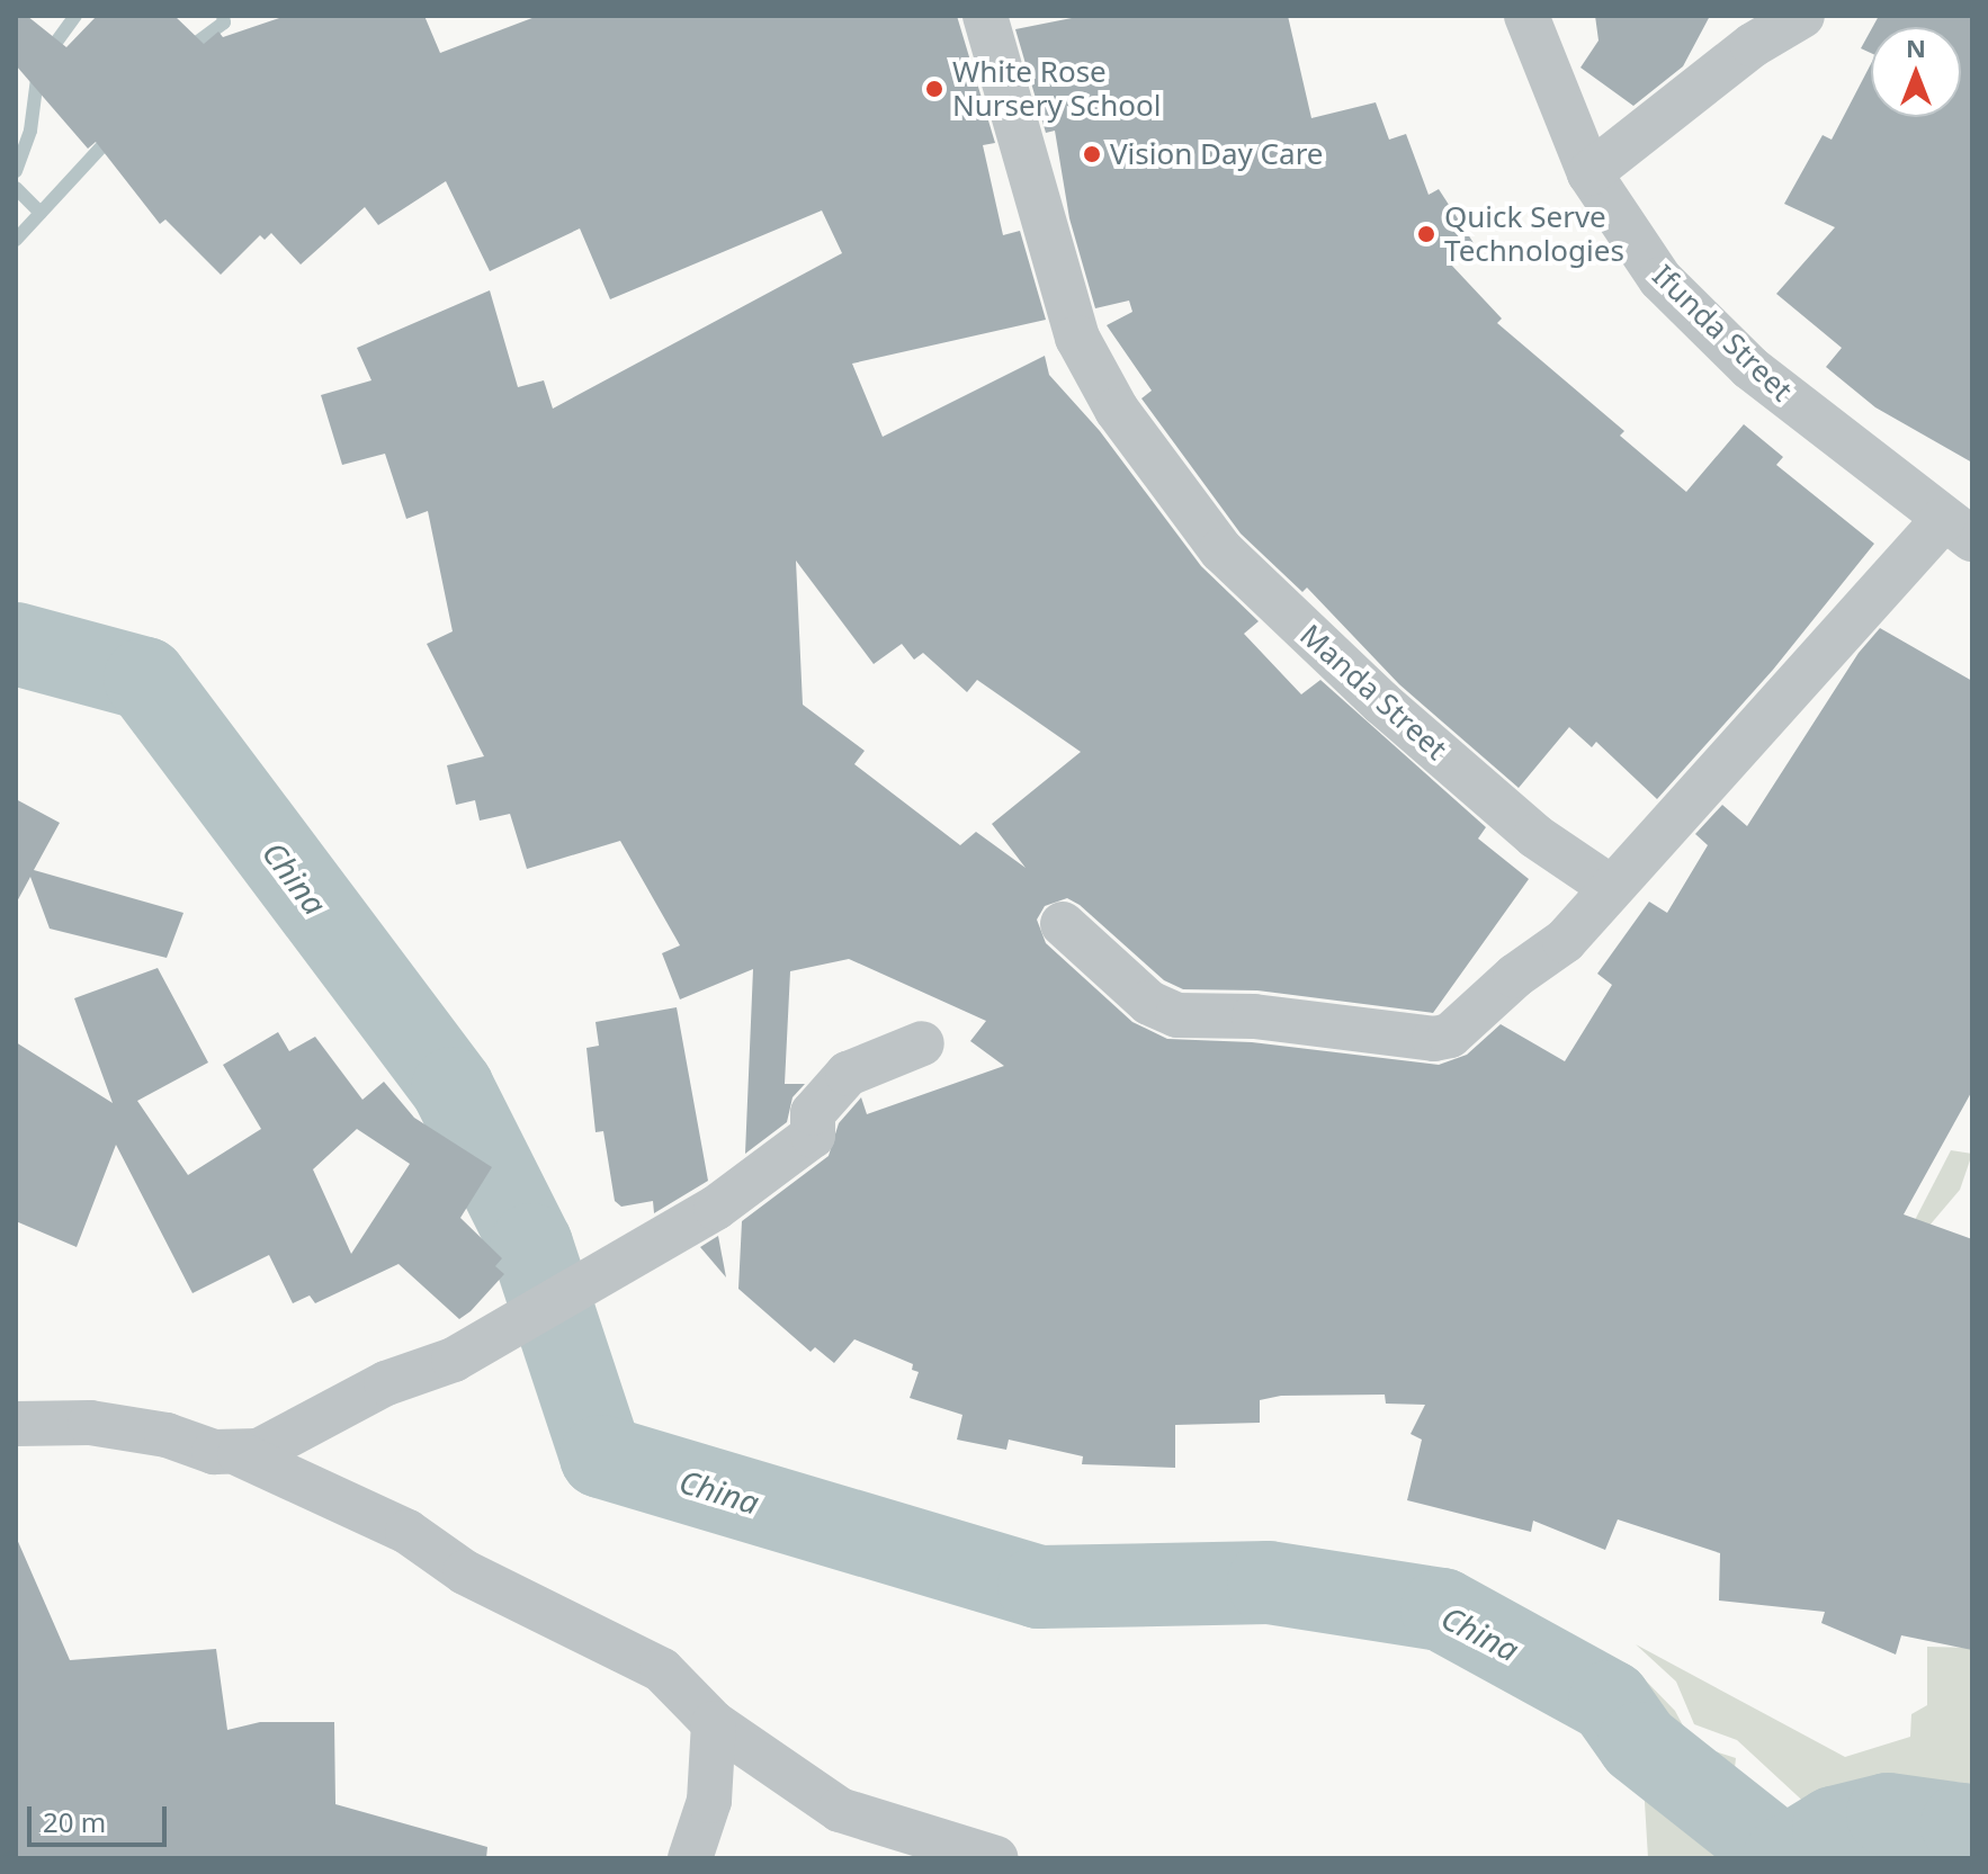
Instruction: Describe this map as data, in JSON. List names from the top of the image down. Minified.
{"streets":{"street":["Ifunda Street","Manda Street"]},"water":["China"],"places":["White Rose Nursery School","Vision Day Care","Quick Serve Technologies"],"scale_bar":"20 m","north":"top"}
